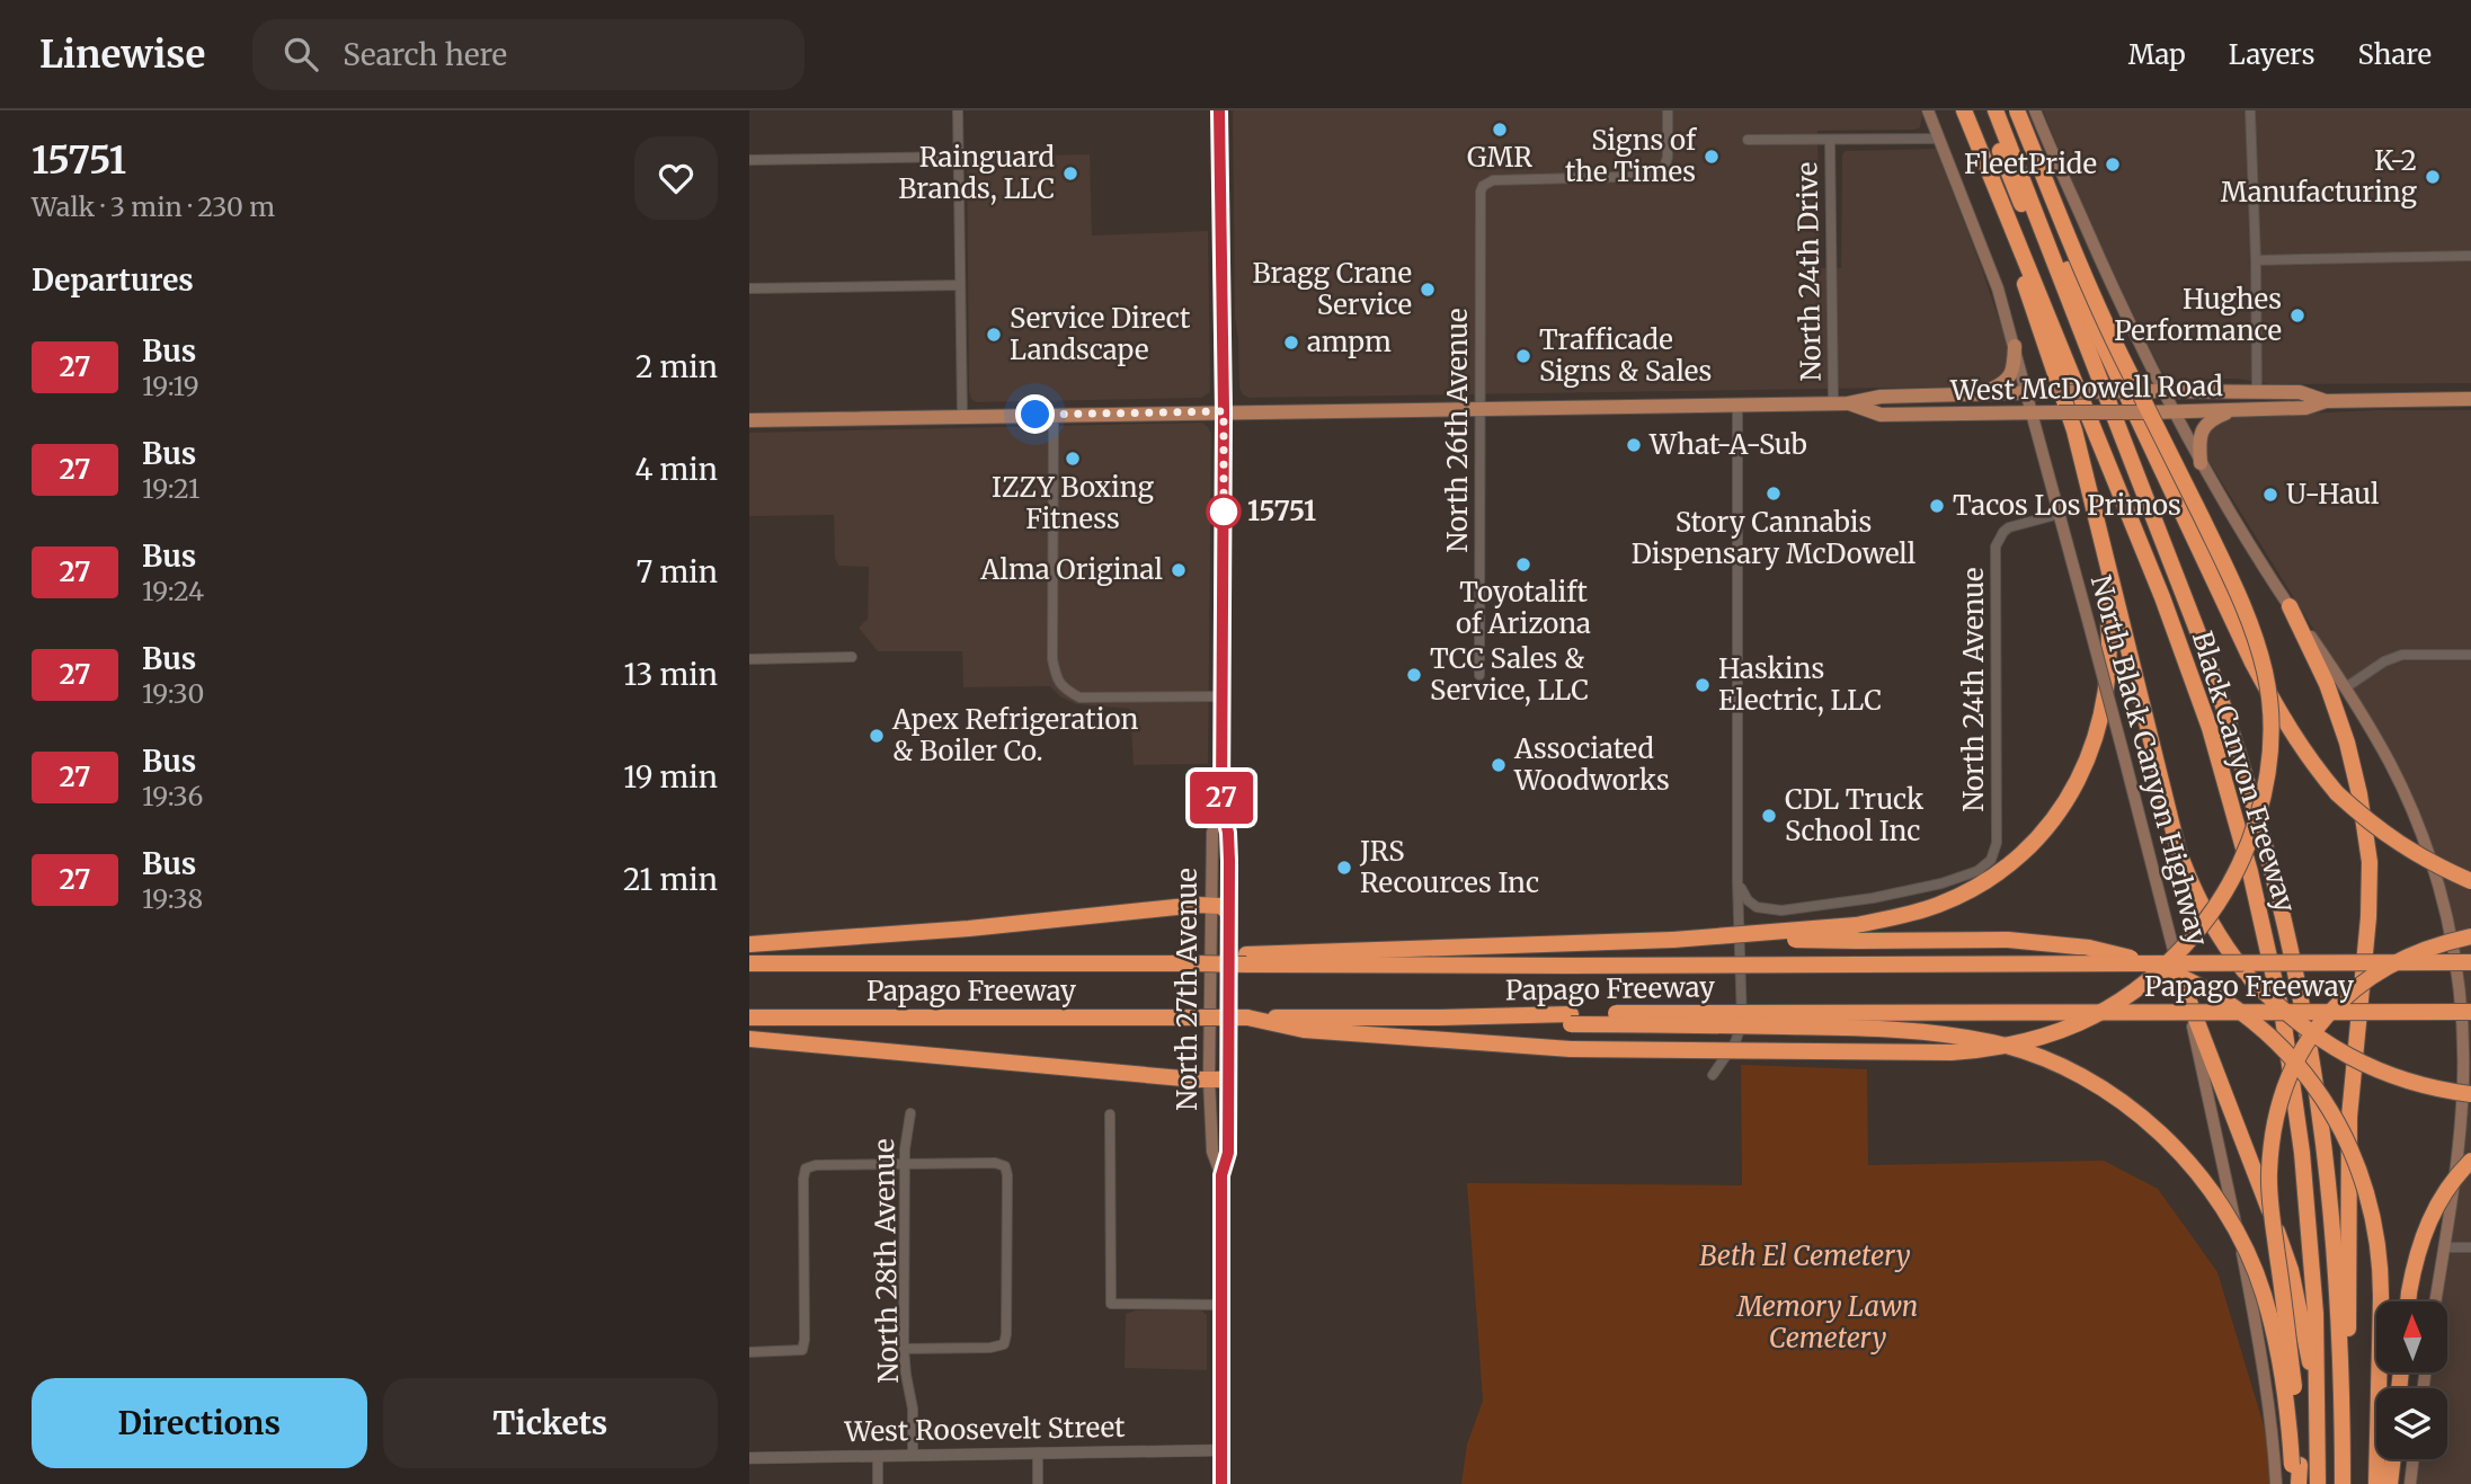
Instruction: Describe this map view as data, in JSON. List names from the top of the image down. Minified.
{"streets":{"highway":["Black Canyon Freeway","Papago Freeway"],"main road":["West McDowell Road","North Black Canyon Highway","North 27th Avenue"],"street":["North 24th Drive","North 26th Avenue","North 24th Avenue","North 28th Avenue","West Roosevelt Street"]},"crossings":[["North 24th Drive","West McDowell Road"],["West McDowell Road","North 26th Avenue"],["West McDowell Road","North Black Canyon Highway"],["West McDowell Road","North 27th Avenue"],["North 24th Avenue","North Black Canyon Highway"],["North 27th Avenue","West Roosevelt Street"],["North 28th Avenue","West Roosevelt Street"]],"parks":["Beth El Cemetery","Memory Lawn Cemetery"],"places":["GMR","Signs of the Times","FleetPride","Rainguard Brands, LLC","K-2 Manufacturing","Bragg Crane Service","Hughes Performance","Service Direct Landscape","ampm","Trafficade Signs & Sales","What-A-Sub","IZZY Boxing Fitness","Story Cannabis Dispensary McDowell","U-Haul","Tacos Los Primos","15751","Toyotalift of Arizona","Alma Original","TCC Sales & Service, LLC","Haskins Electric, LLC","Apex Refrigeration & Boiler Co.","Associated Woodworks","CDL Truck School Inc","JRS Recources Inc"],"lines":["bus line 27"],"north":"top","page":{"header":"Linewise","search":"Search here","nav":["Map","Layers","Share"],"heading":[["15751","Walk · 3 min · 230 m"],"Departures"],"on_map":"27","list":[{"mark":"27","name":"Bus","note":"19:19","value":"2 min"},{"mark":"27","name":"Bus","note":"19:21","value":"4 min"},{"mark":"27","name":"Bus","note":"19:24","value":"7 min"},{"mark":"27","name":"Bus","note":"19:30","value":"13 min"},{"mark":"27","name":"Bus","note":"19:36","value":"19 min"},{"mark":"27","name":"Bus","note":"19:38","value":"21 min"}],"buttons":["Directions","Tickets"]}}
